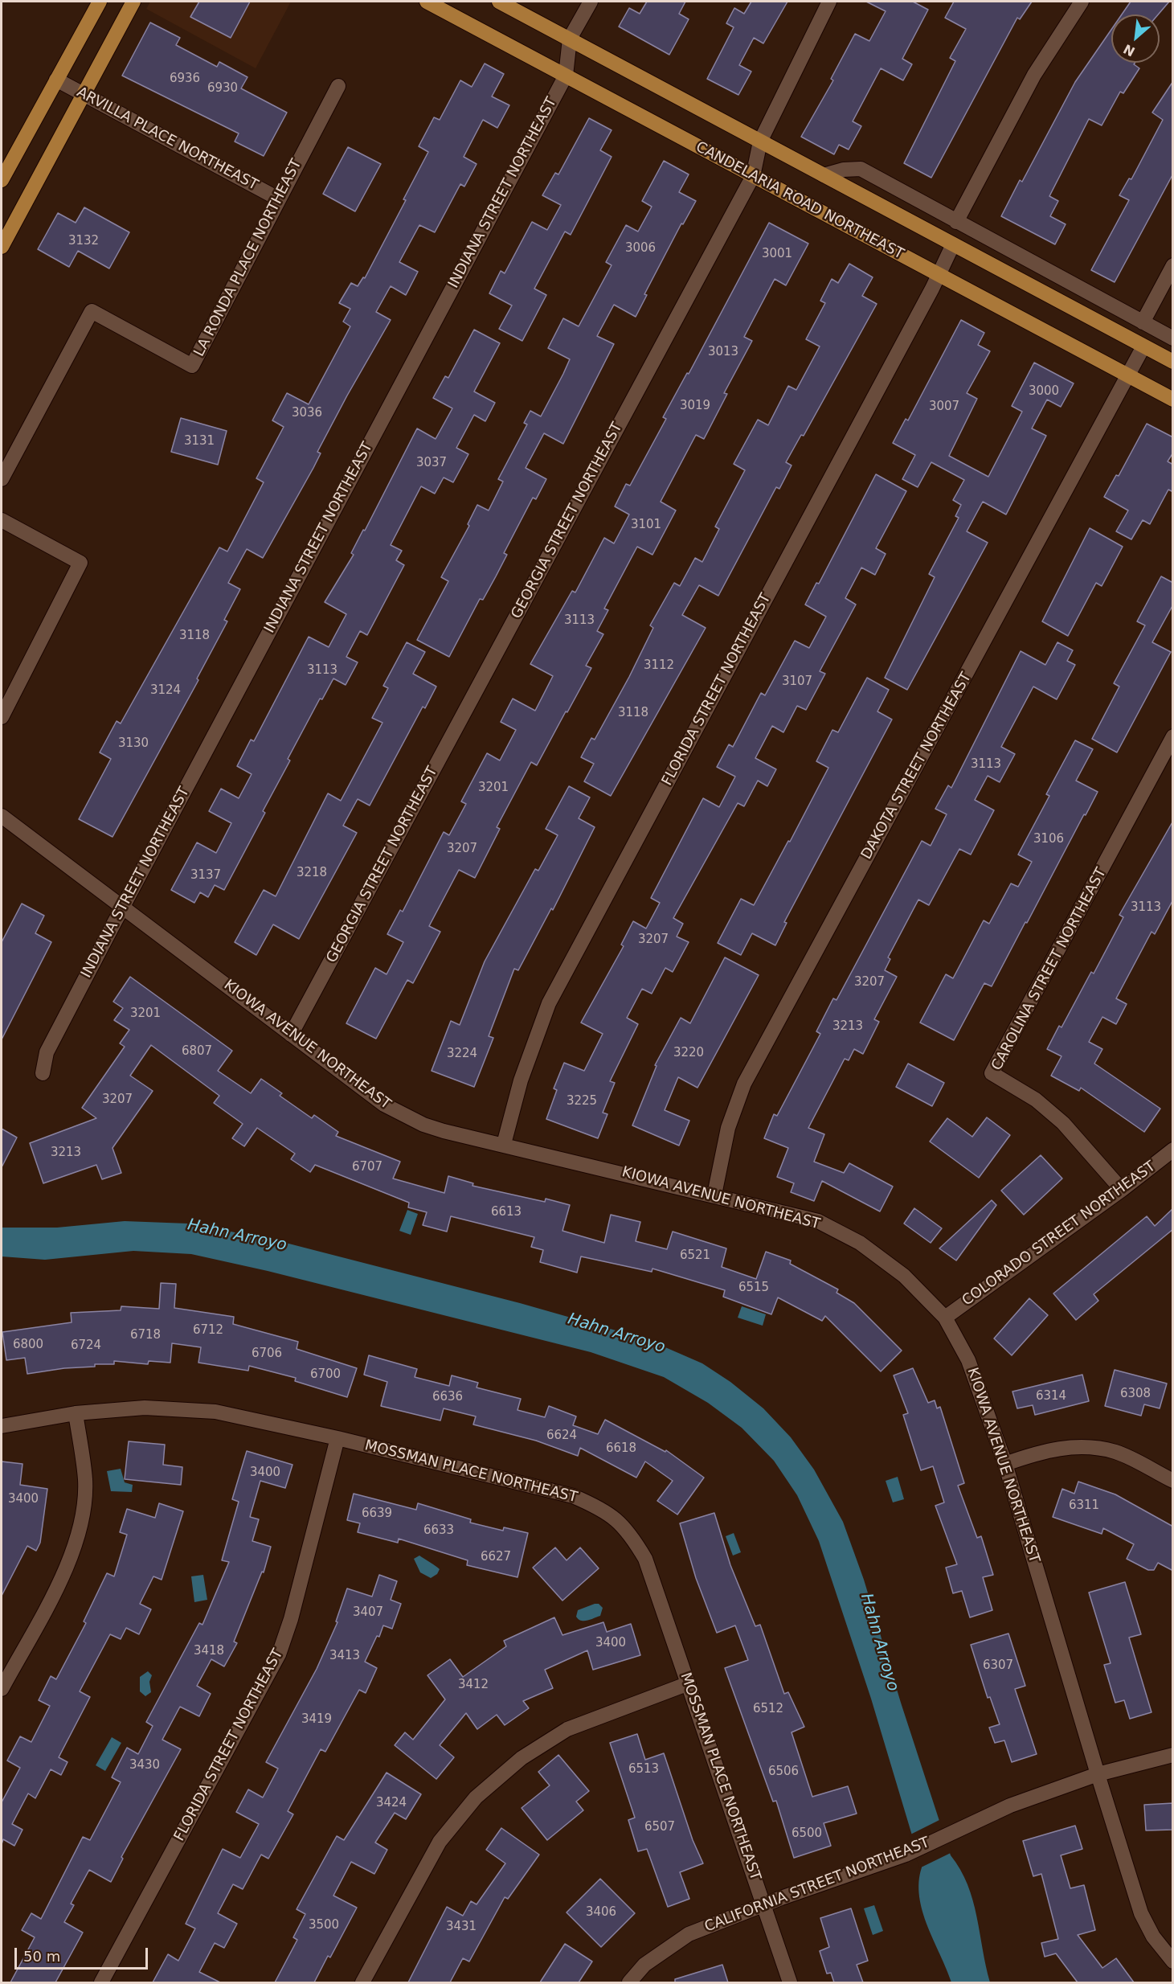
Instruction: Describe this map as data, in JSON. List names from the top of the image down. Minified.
{"streets":{"main road":["CANDELARIA ROAD NORTHEAST"],"street":["ARVILLA PLACE NORTHEAST","INDIANA STREET NORTHEAST","LA RONDA PLACE NORTHEAST","GEORGIA STREET NORTHEAST","FLORIDA STREET NORTHEAST","DAKOTA STREET NORTHEAST","CAROLINA STREET NORTHEAST","KIOWA AVENUE NORTHEAST","COLORADO STREET NORTHEAST","MOSSMAN PLACE NORTHEAST","CALIFORNIA STREET NORTHEAST"]},"crossings":[["ARVILLA PLACE NORTHEAST","LA RONDA PLACE NORTHEAST"],["INDIANA STREET NORTHEAST","CANDELARIA ROAD NORTHEAST"],["INDIANA STREET NORTHEAST","KIOWA AVENUE NORTHEAST"],["CANDELARIA ROAD NORTHEAST","GEORGIA STREET NORTHEAST"],["CANDELARIA ROAD NORTHEAST","FLORIDA STREET NORTHEAST"],["CANDELARIA ROAD NORTHEAST","DAKOTA STREET NORTHEAST"],["GEORGIA STREET NORTHEAST","KIOWA AVENUE NORTHEAST"],["FLORIDA STREET NORTHEAST","KIOWA AVENUE NORTHEAST"],["FLORIDA STREET NORTHEAST","MOSSMAN PLACE NORTHEAST"],["DAKOTA STREET NORTHEAST","KIOWA AVENUE NORTHEAST"],["CAROLINA STREET NORTHEAST","COLORADO STREET NORTHEAST"],["KIOWA AVENUE NORTHEAST","COLORADO STREET NORTHEAST"],["KIOWA AVENUE NORTHEAST","CALIFORNIA STREET NORTHEAST"],["MOSSMAN PLACE NORTHEAST","CALIFORNIA STREET NORTHEAST"]],"water":["Hahn Arroyo"],"house_numbers":["6936","6930","3132","3006","3001","3013","3000","3019","3007","3036","3131","3037","3101","3113","3118","3112","3113","3107","3124","3118","3130","3113","3201","3106","3207","3218","3137","3113","3207","3207","3201","3213","6807","3220","3224","3207","3225","3213","6707","6613","6521","6515","6712","6718","6800","6724","6706","6700","6308","6314","6636","6624","6618","3400","3400","6311","6639","6633","6627","3407","3400","3418","3413","6307","3412","6512","3419","3430","6513","6506","3424","6507","6500","3406","3500","3431"],"scale_bar":"50 m","north":"bottom left"}
